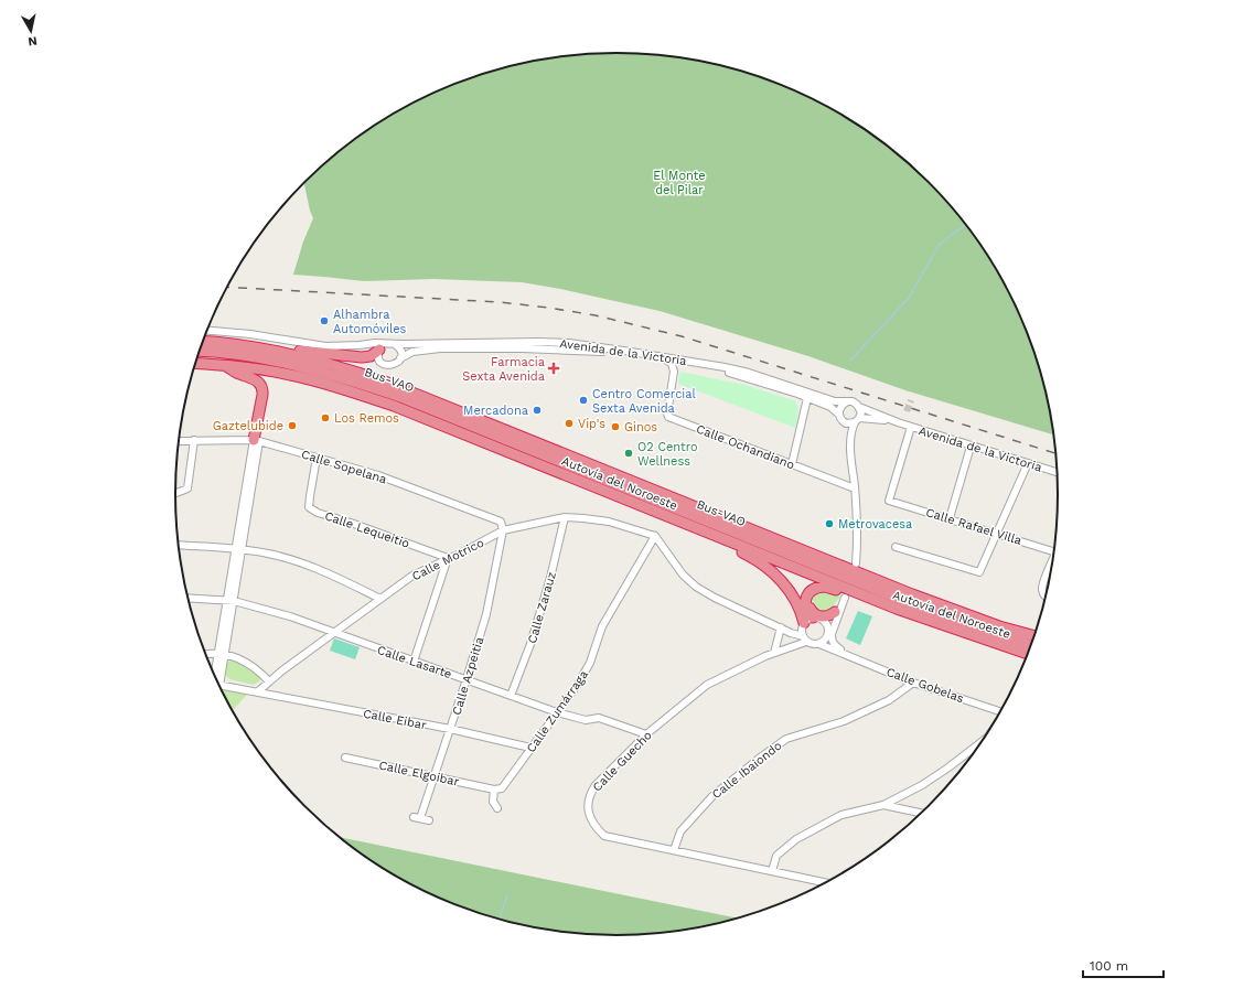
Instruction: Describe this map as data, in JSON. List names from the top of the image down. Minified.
{"streets":{"highway":["Bus-VAO","Autovía del Noroeste"],"street":["Avenida de la Victoria","Calle Ochandiano","Calle Sopelana","Calle Rafael Villa","Calle Lequeitio","Calle Motrico","Calle Zarauz","Calle Lasarte","Calle Azpeitia","Calle Gobelas","Calle Zumárraga","Calle Eibar","Calle Guecho","Calle Ibaiondo","Calle Elgoibar"]},"crossings":[["Avenida de la Victoria","Calle Ochandiano"],["Avenida de la Victoria","Calle Rafael Villa"],["Calle Sopelana","Calle Lequeitio"],["Calle Sopelana","Calle Motrico"],["Calle Sopelana","Calle Azpeitia"],["Calle Lequeitio","Calle Motrico"],["Calle Motrico","Calle Zarauz"],["Calle Motrico","Calle Lasarte"],["Calle Motrico","Calle Azpeitia"],["Calle Motrico","Calle Zumárraga"],["Calle Motrico","Calle Eibar"],["Calle Zarauz","Calle Lasarte"],["Calle Lasarte","Calle Azpeitia"],["Calle Lasarte","Calle Zumárraga"],["Calle Lasarte","Calle Guecho"],["Calle Azpeitia","Calle Eibar"],["Calle Azpeitia","Calle Elgoibar"],["Calle Gobelas","Calle Guecho"],["Calle Gobelas","Calle Ibaiondo"],["Calle Zumárraga","Calle Eibar"],["Calle Zumárraga","Calle Elgoibar"],["Calle Guecho","Calle Ibaiondo"]],"parks":["El Monte del Pilar"],"places":{"other":["Alhambra Automóviles","Centro Comercial Sexta Avenida","Mercadona","Los Remos","Vip's","Gaztelubide","Ginos","O2 Centro Wellness","Metrovacesa"],"health":["Farmacia Sexta Avenida"]},"scale_bar":"100 m","north":"bottom"}
